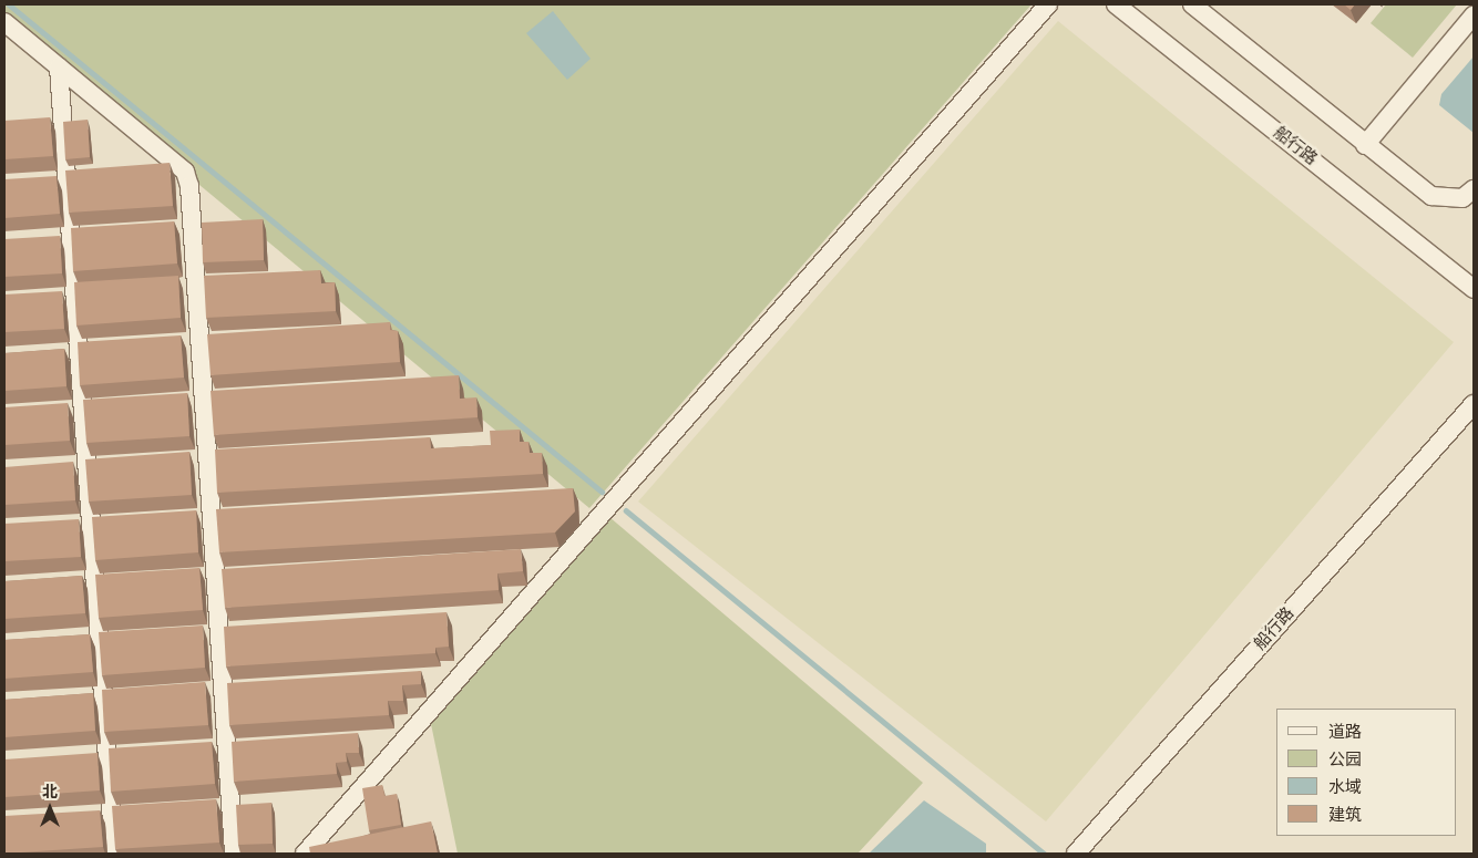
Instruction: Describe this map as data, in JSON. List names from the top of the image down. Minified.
{"streets":{"street":["船行路"]},"legend":["道路","公园","水域","建筑"],"north":"top"}
